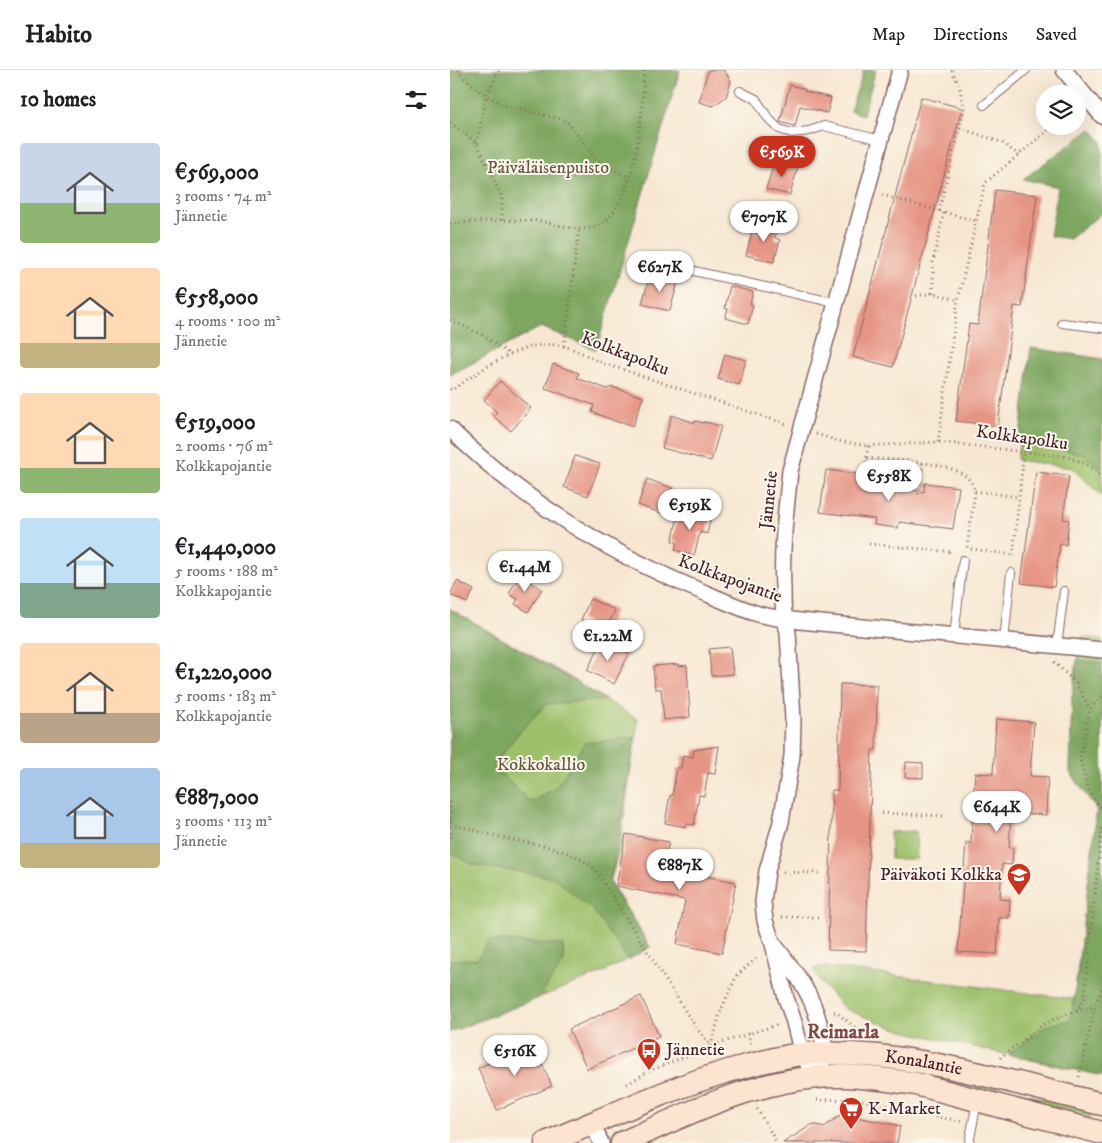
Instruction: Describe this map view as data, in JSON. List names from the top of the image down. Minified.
{"streets":{"main road":["Konalantie"],"street":["Jännetie","Kolkkapojantie"],"path":["Kolkkapolku"]},"crossings":[["Jännetie","Kolkkapojantie"],["Jännetie","Konalantie"]],"districts":["Reimarla"],"parks":["Päiväläisenpuisto","Kokkokallio"],"places":{"school or university":["Päiväkoti Kolkka"],"bus stop":["Jännetie"],"supermarket":["K-Market"]},"page":{"header":"Habito","nav":["Map","Directions","Saved"],"heading":"10 homes","list":[{"name":"€569,000","note":"3 rooms · 74 m² · Jännetie"},{"name":"€558,000","note":"4 rooms · 100 m² · Jännetie"},{"name":"€519,000","note":"2 rooms · 76 m² · Kolkkapojantie"},{"name":"€1,440,000","note":"5 rooms · 188 m² · Kolkkapojantie"},{"name":"€1,220,000","note":"5 rooms · 183 m² · Kolkkapojantie"},{"name":"€887,000","note":"3 rooms · 113 m² · Jännetie"}],"price":["€569K","€707K","€627K","€558K","€519K","€1.44M","€1.22M","€644K","€887K","€516K"]}}
